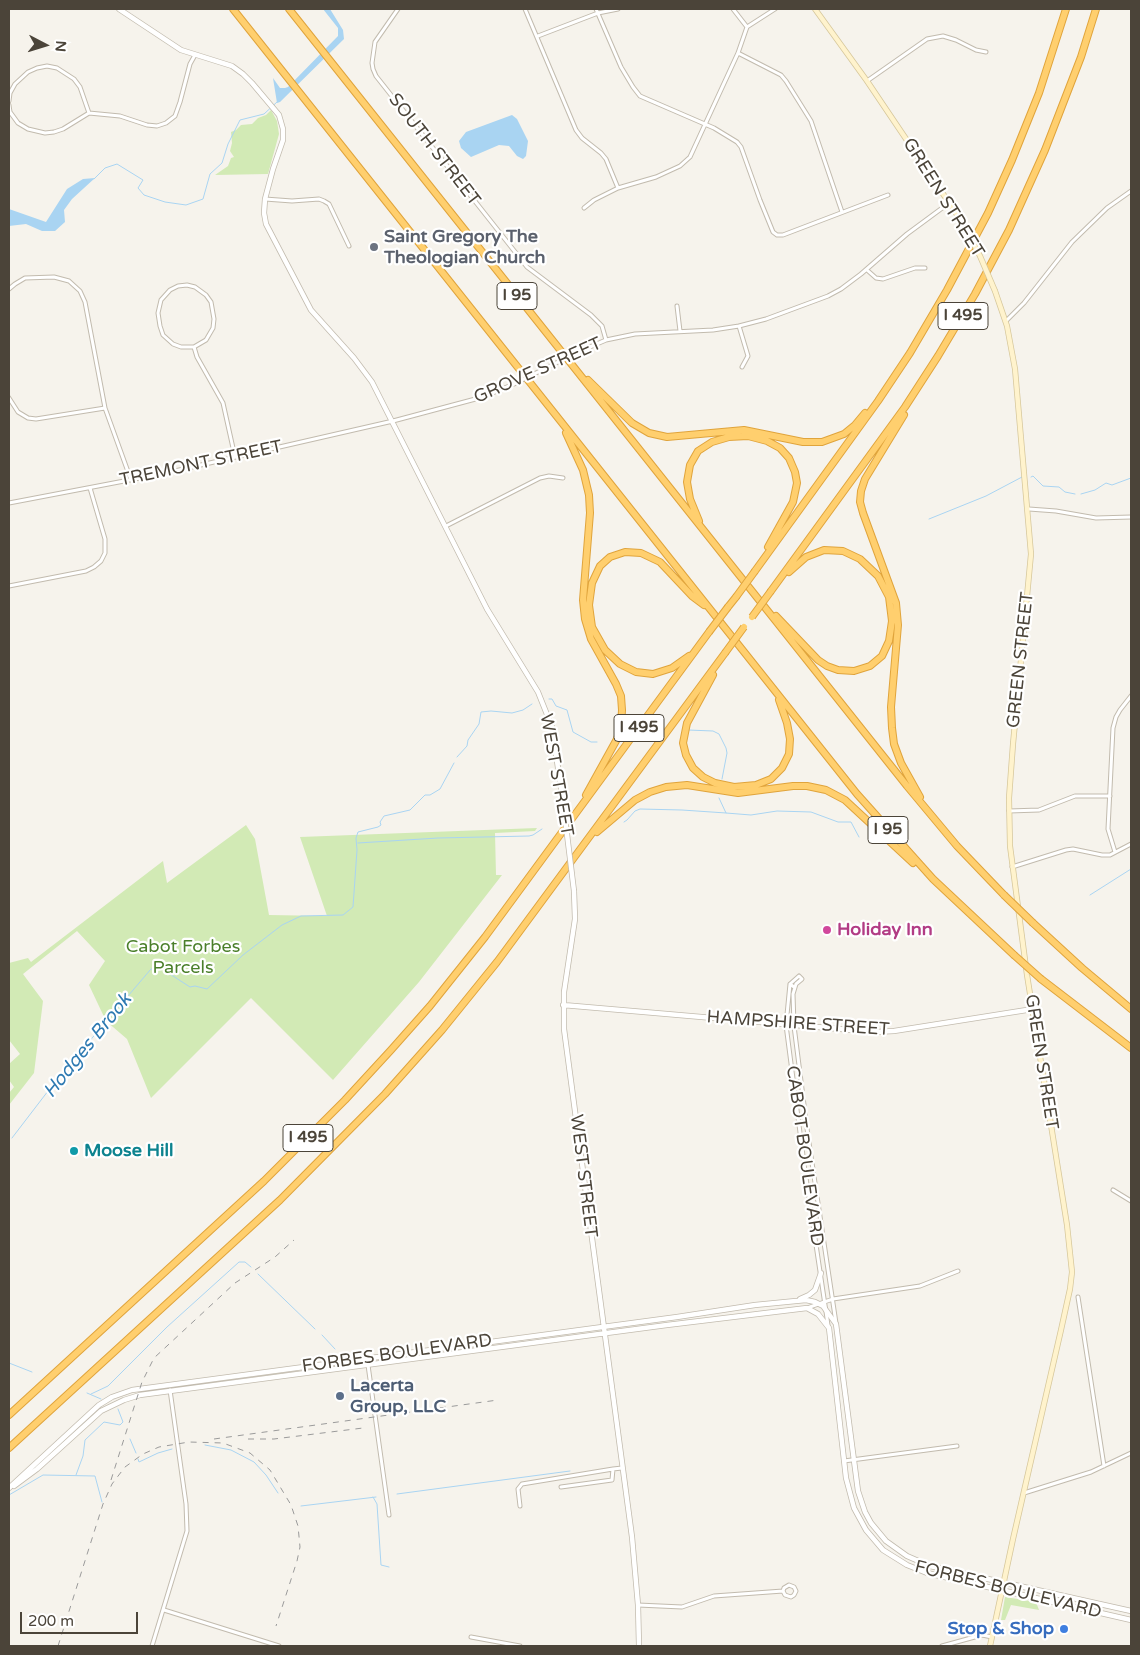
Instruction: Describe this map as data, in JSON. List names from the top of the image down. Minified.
{"streets":{"highway":["I 95","I 495"],"main road":["GREEN STREET"],"street":["SOUTH STREET","GROVE STREET","TREMONT STREET","WEST STREET","HAMPSHIRE STREET","CABOT BOULEVARD","FORBES BOULEVARD"]},"crossings":[["SOUTH STREET","GROVE STREET"],["GREEN STREET","GROVE STREET"],["GREEN STREET","HAMPSHIRE STREET"],["GREEN STREET","FORBES BOULEVARD"],["GROVE STREET","TREMONT STREET"],["GROVE STREET","WEST STREET"],["TREMONT STREET","WEST STREET"],["WEST STREET","HAMPSHIRE STREET"],["WEST STREET","FORBES BOULEVARD"],["HAMPSHIRE STREET","CABOT BOULEVARD"],["CABOT BOULEVARD","FORBES BOULEVARD"]],"water":["Hodges Brook"],"parks":["Cabot Forbes Parcels"],"places":["Saint Gregory The Theologian Church","Holiday Inn","Moose Hill","Lacerta Group, LLC","Stop & Shop"],"scale_bar":"200 m","north":"right"}
